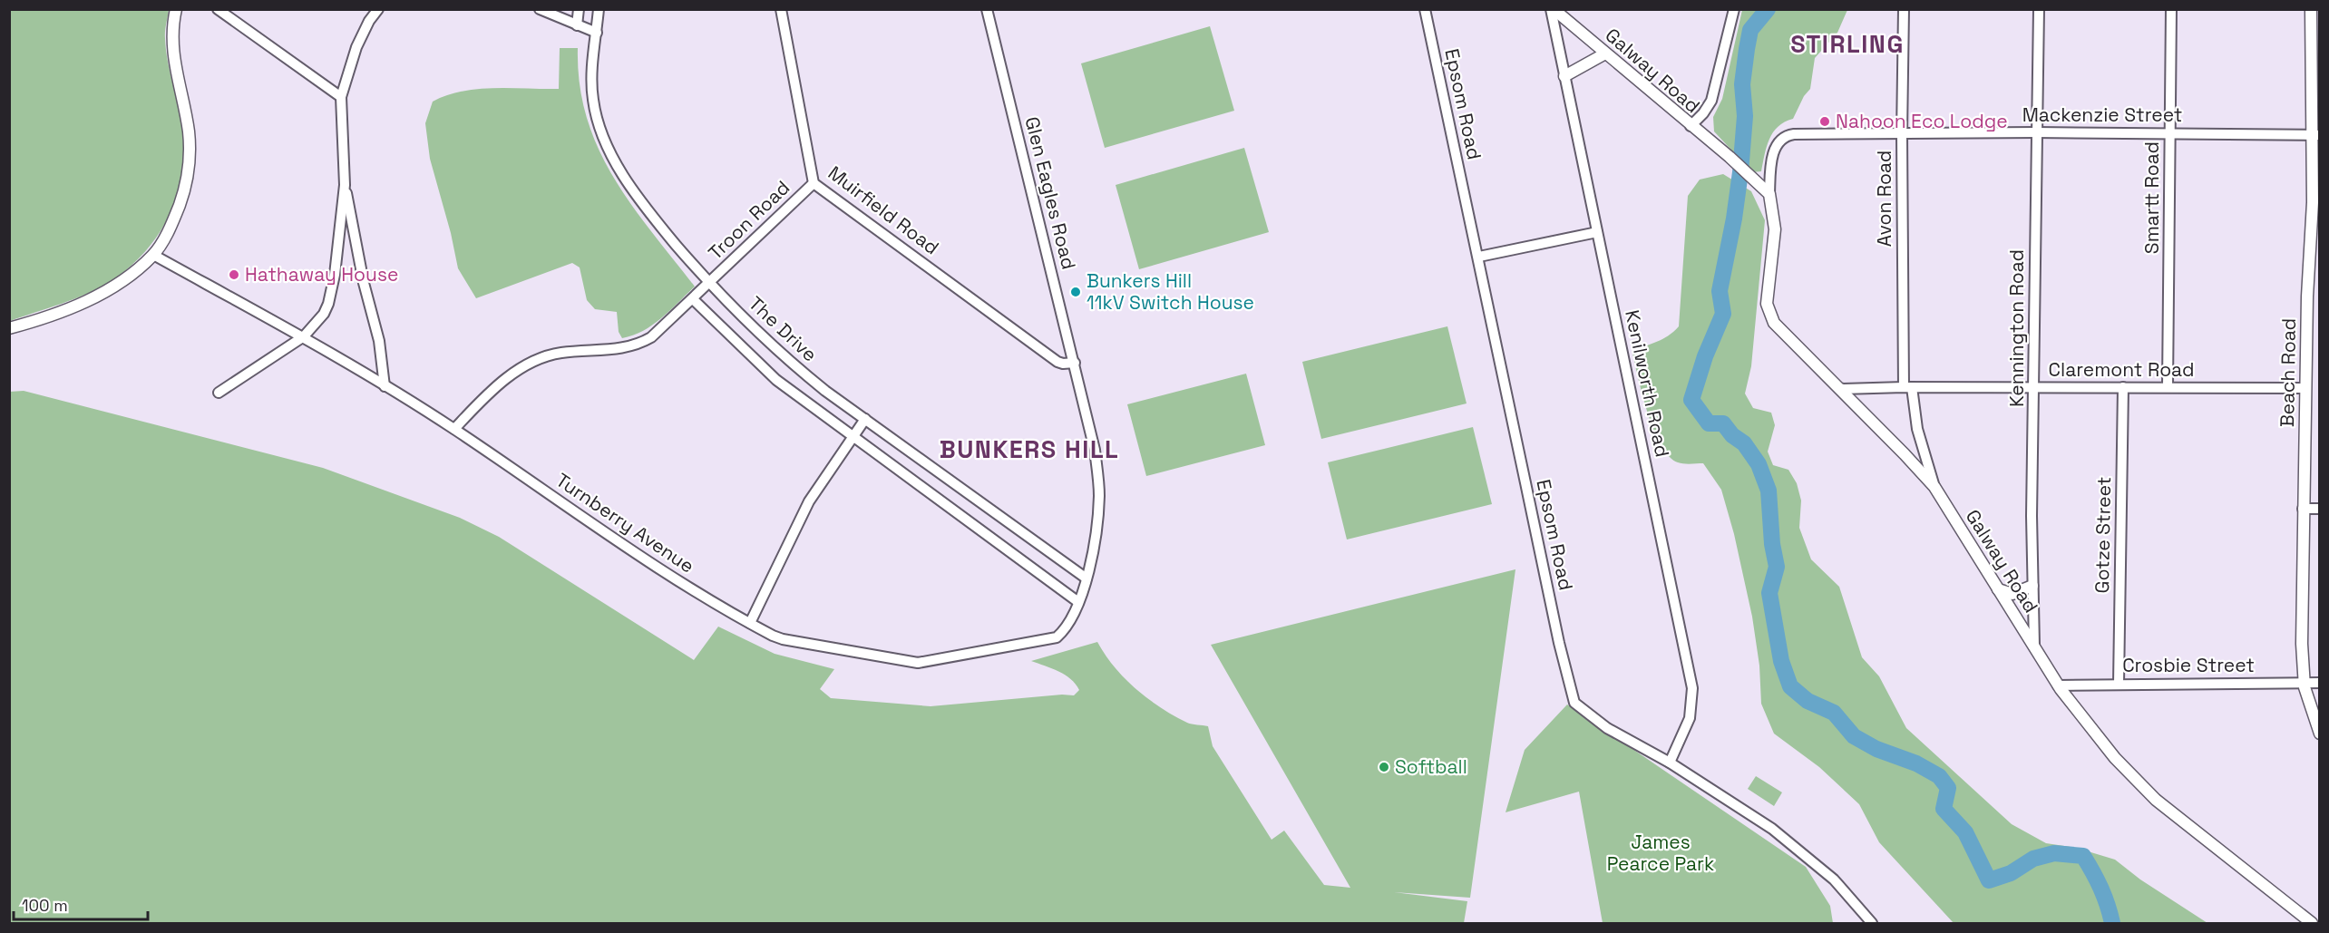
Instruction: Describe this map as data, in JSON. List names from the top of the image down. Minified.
{"streets":{"street":["Galway Road","Epsom Road","Mackenzie Street","Glen Eagles Road","Smartt Road","Avon Road","Muirfield Road","Troon Road","Kennington Road","The Drive","Claremont Road","Beach Road","Kenilworth Road","Turnberry Avenue","Gotze Street","Crosbie Street"]},"crossings":[["Galway Road","Mackenzie Street"],["Galway Road","Avon Road"],["Galway Road","Kennington Road"],["Galway Road","Claremont Road"],["Galway Road","Kenilworth Road"],["Galway Road","Crosbie Street"],["Epsom Road","Kenilworth Road"],["Mackenzie Street","Smartt Road"],["Mackenzie Street","Avon Road"],["Mackenzie Street","Kennington Road"],["Mackenzie Street","Beach Road"],["Glen Eagles Road","Muirfield Road"],["Glen Eagles Road","The Drive"],["Glen Eagles Road","Turnberry Avenue"],["Smartt Road","Claremont Road"],["Avon Road","Claremont Road"],["Muirfield Road","Troon Road"],["Troon Road","The Drive"],["Troon Road","Turnberry Avenue"],["Kennington Road","Claremont Road"],["The Drive","Turnberry Avenue"],["Claremont Road","Beach Road"],["Claremont Road","Gotze Street"],["Beach Road","Crosbie Street"],["Gotze Street","Crosbie Street"]],"districts":["STIRLING","BUNKERS HILL"],"parks":["James Pearce Park"],"places":["Nahoon Eco Lodge","Hathaway House","Bunkers Hill 11kV Switch House","Softball"],"scale_bar":"100 m"}
